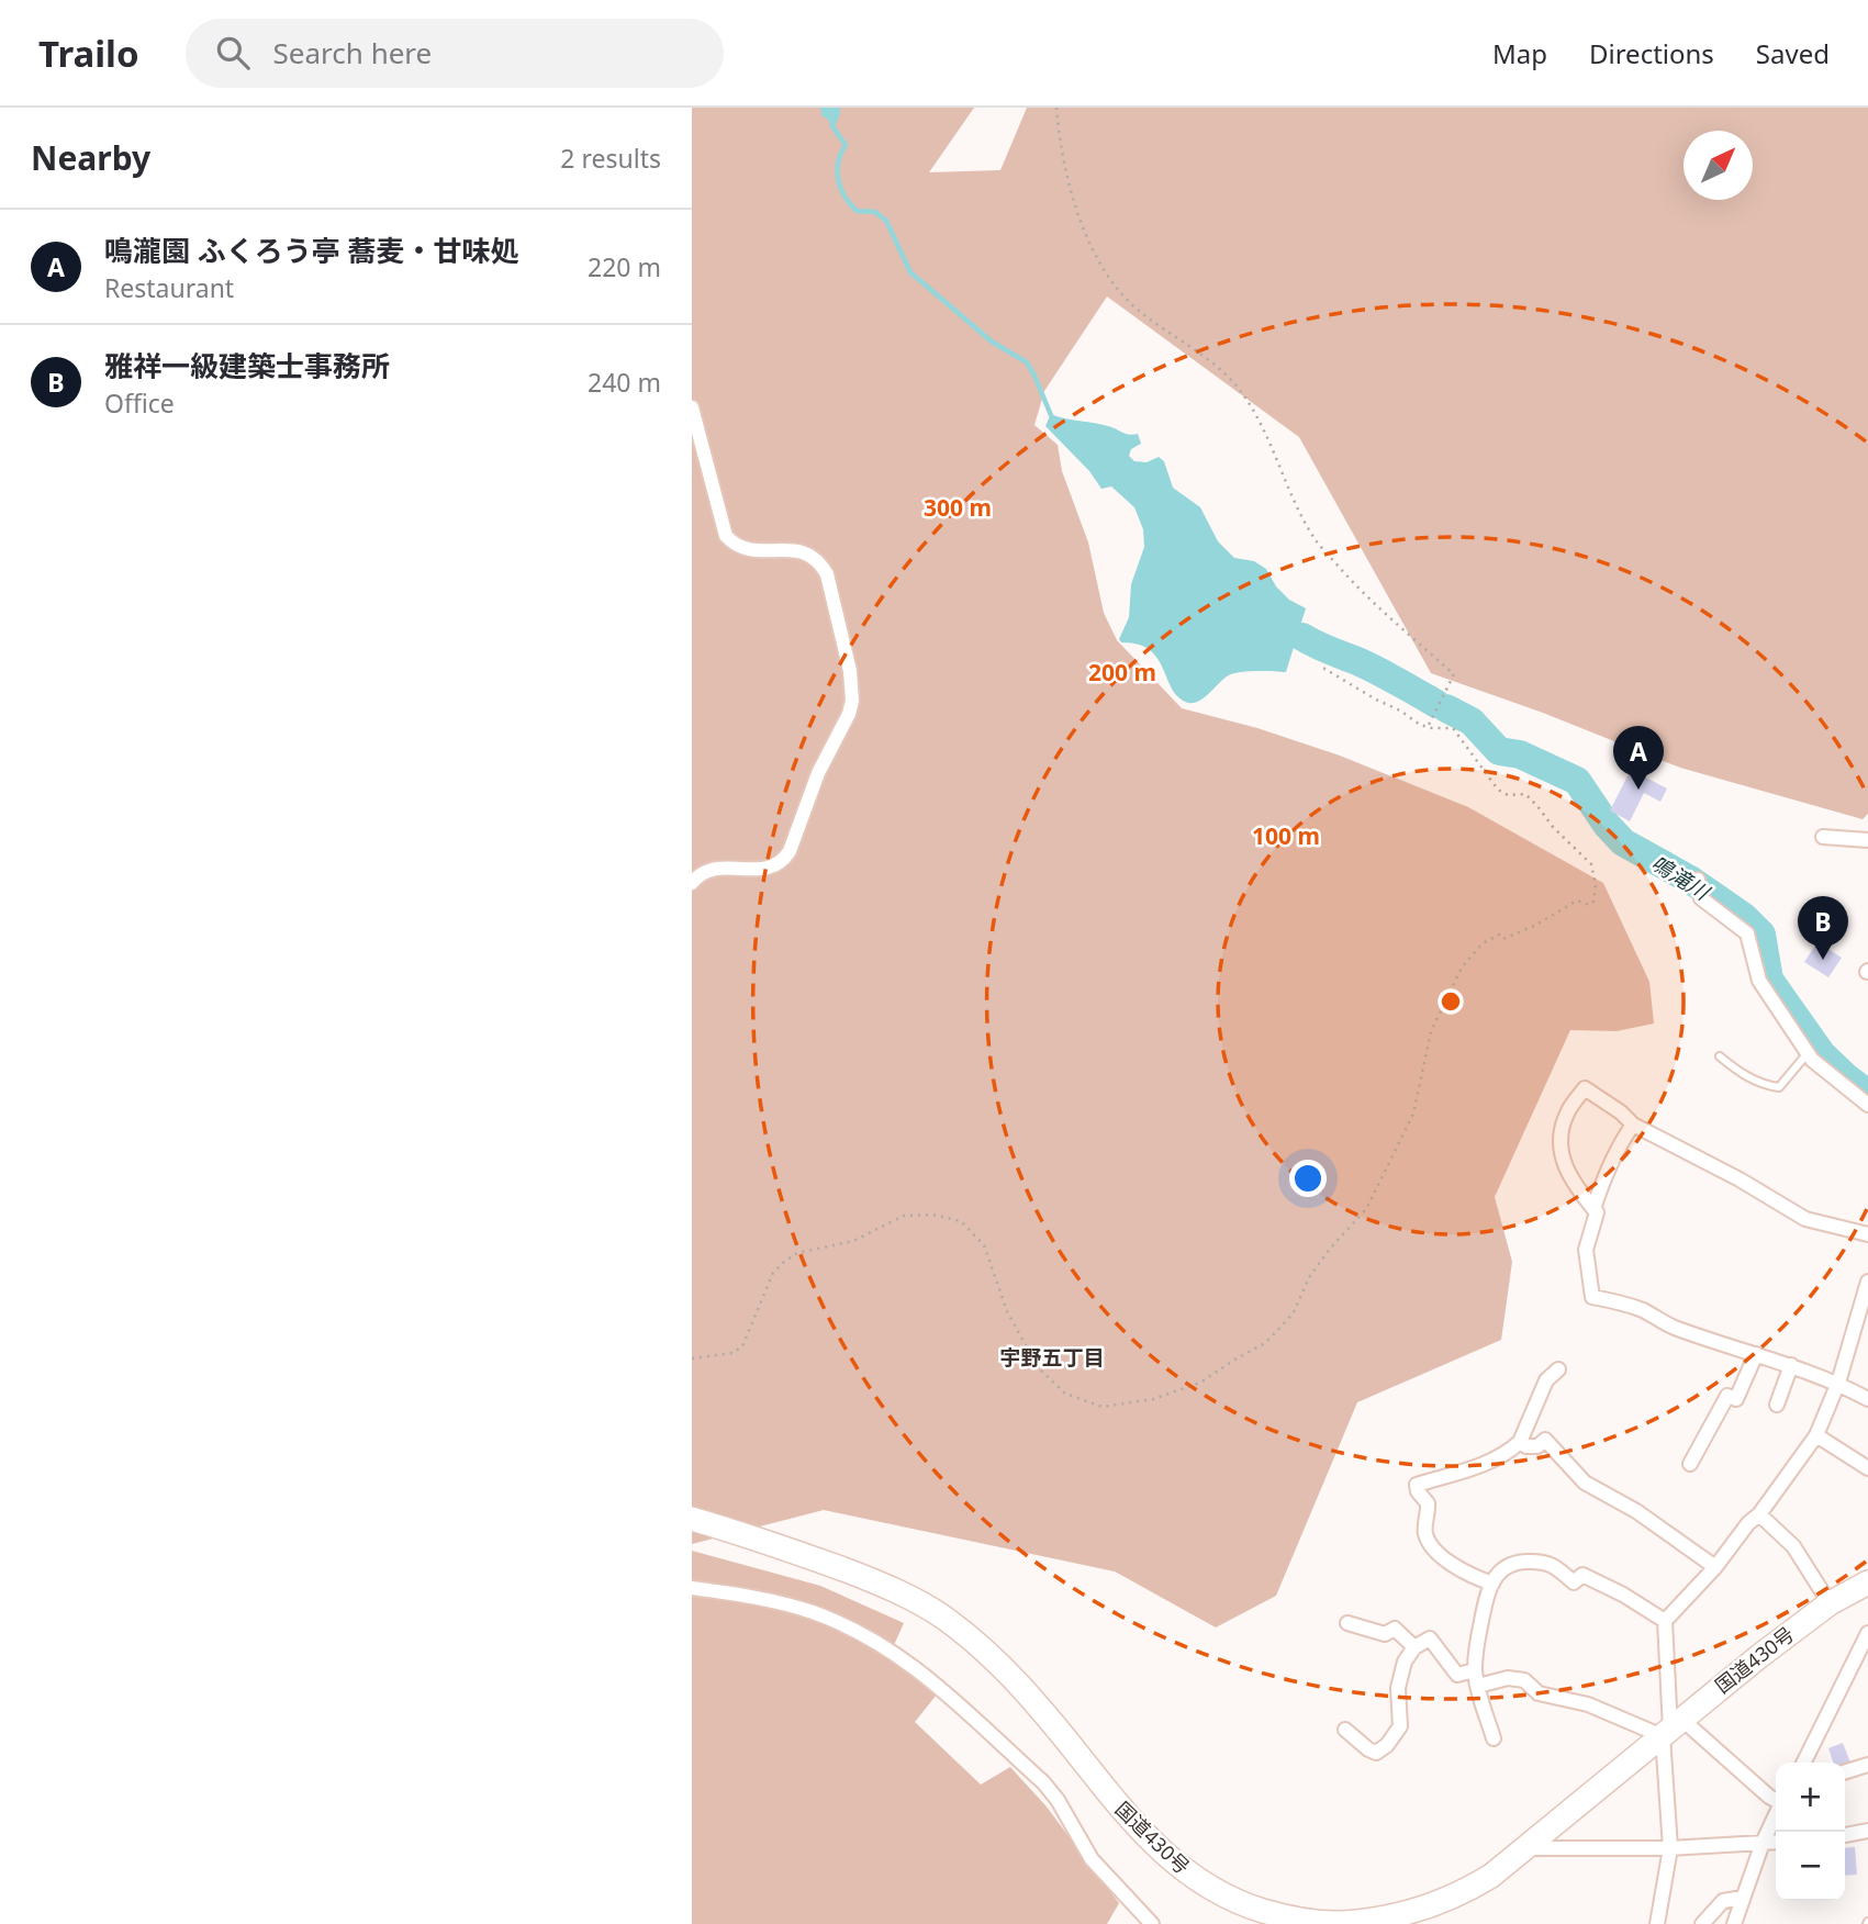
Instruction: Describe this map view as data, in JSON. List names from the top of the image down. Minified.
{"streets":{"highway":["国道430号"]},"districts":["宇野五丁目"],"water":["鳴滝川"],"north":"top right","page":{"header":"Trailo","search":"Search here","nav":["Map","Directions","Saved"],"heading":["Nearby","2 results"],"list":[{"mark":"A","name":"鳴瀧園 ふくろう亭 蕎麦・甘味処","note":"Restaurant","value":"220 m"},{"mark":"B","name":"雅祥一級建築士事務所","note":"Office","value":"240 m"}],"pins":["A","B"],"map_buttons":["+","−"]},"rings":["300 m","200 m","100 m"]}
